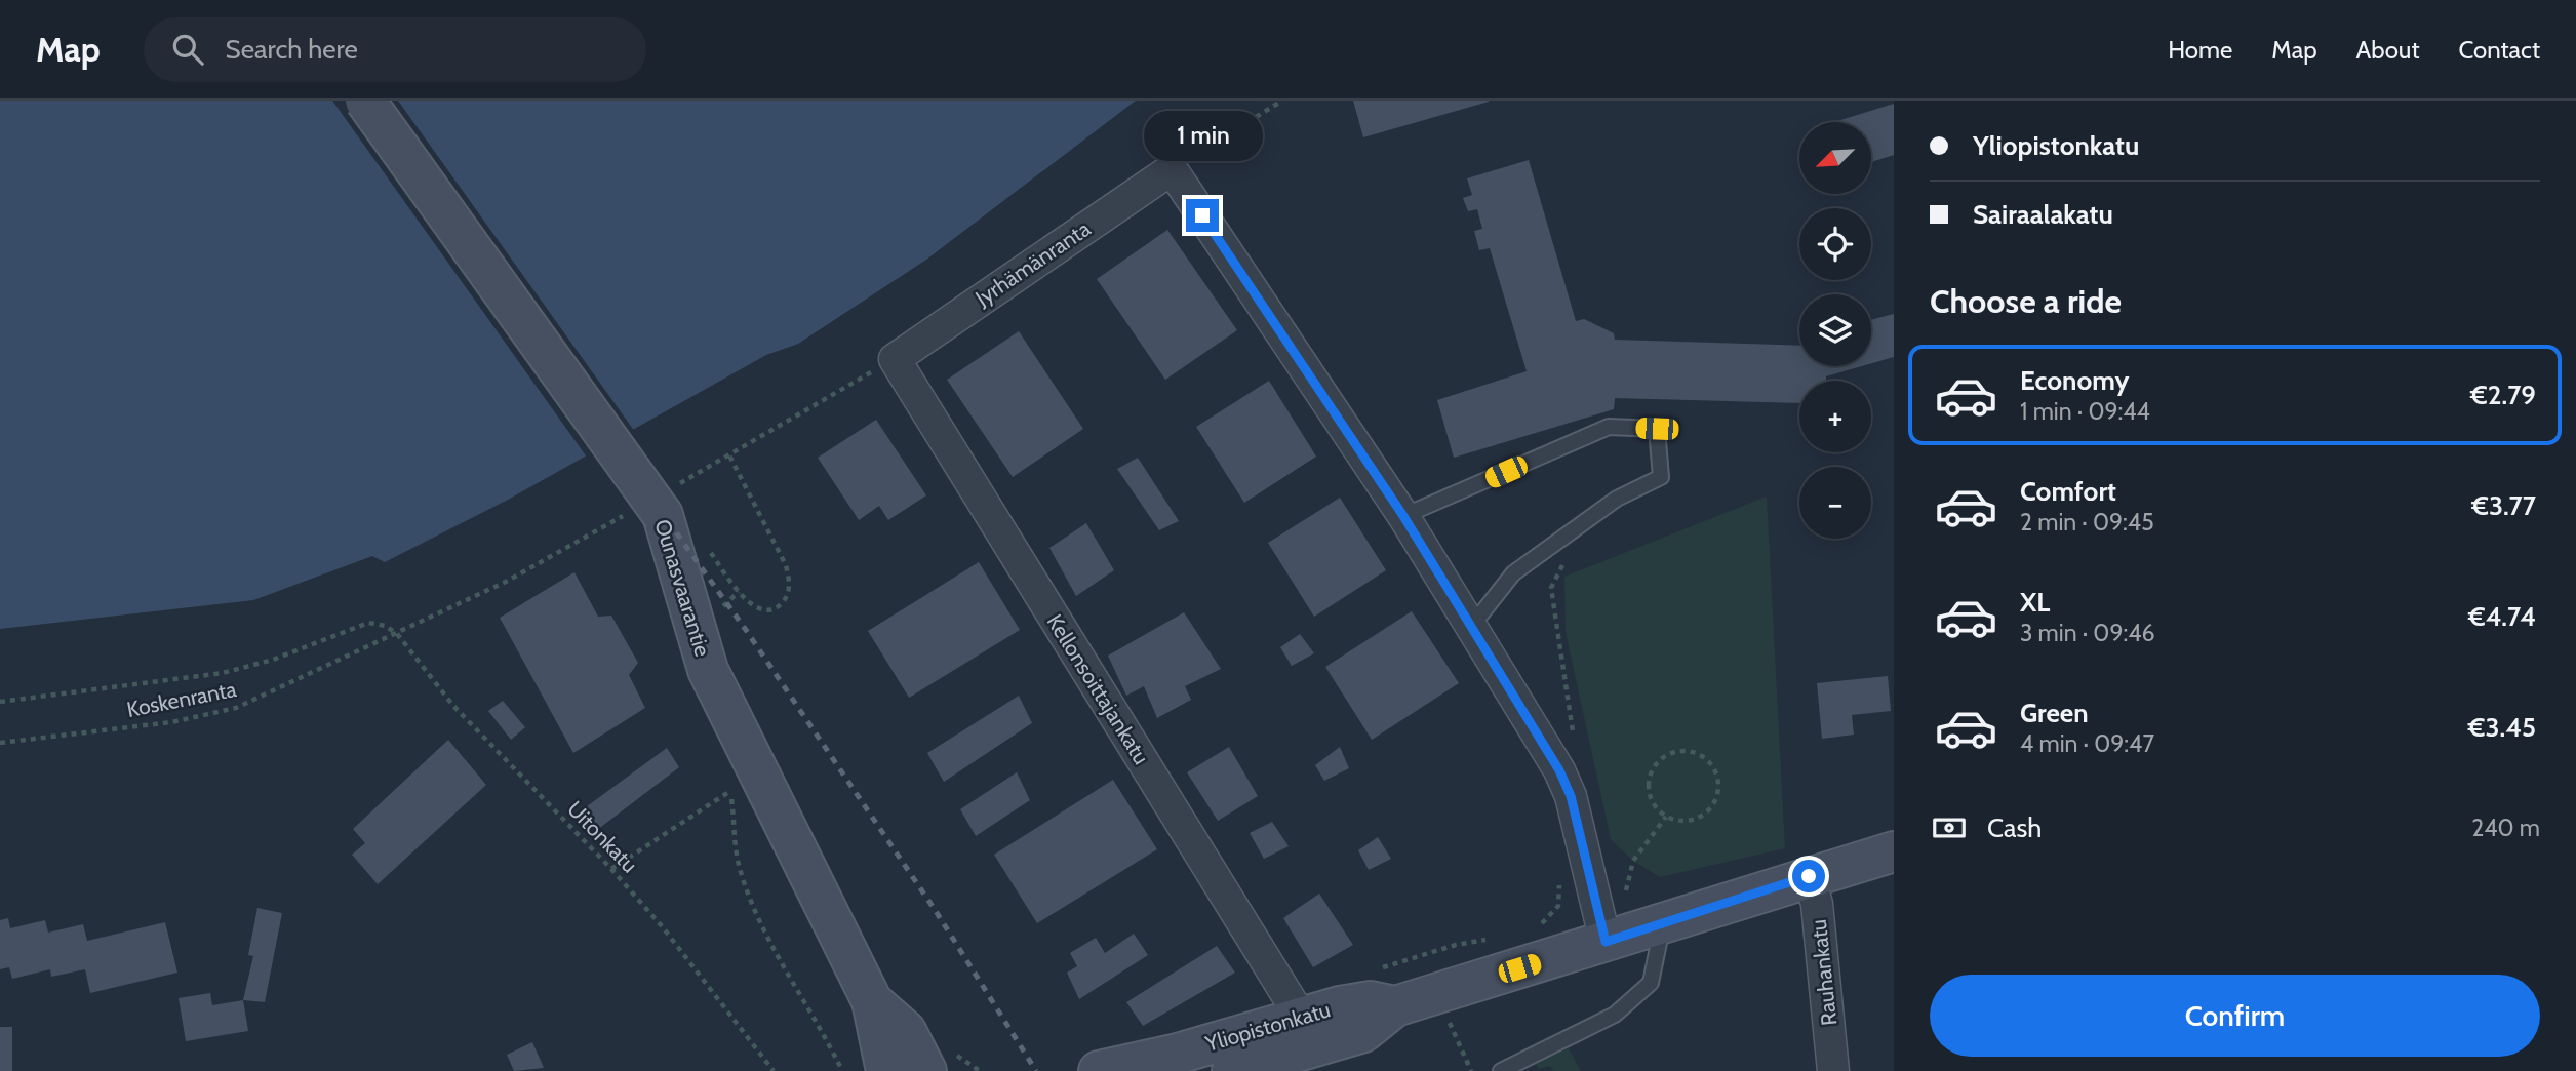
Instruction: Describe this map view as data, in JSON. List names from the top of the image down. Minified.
{"streets":{"street":["Jyrhämänranta","Ounasvaarantie","Kellonsoittajankatu","Rauhankatu","Yliopistonkatu"],"path":["Koskenranta","Uitonkatu"]},"crossings":[["Jyrhämänranta","Kellonsoittajankatu"],["Kellonsoittajankatu","Yliopistonkatu"],["Koskenranta","Uitonkatu"],["Rauhankatu","Yliopistonkatu"]],"north":"bottom left","page":{"header":"Map","search":"Search here","nav":["Home","Map","About","Contact"],"banner":["Yliopistonkatu","Sairaalakatu"],"bubble":"1 min","map_buttons":["+","−"],"heading":"Choose a ride","list":[{"name":"Economy","note":"1 min · 09:44","value":"€2.79"},{"name":"Comfort","note":"2 min · 09:45","value":"€3.77"},{"name":"XL","note":"3 min · 09:46","value":"€4.74"},{"name":"Green","note":"4 min · 09:47","value":"€3.45"}],"pay":["Cash","240 m"],"buttons":"Confirm"}}
